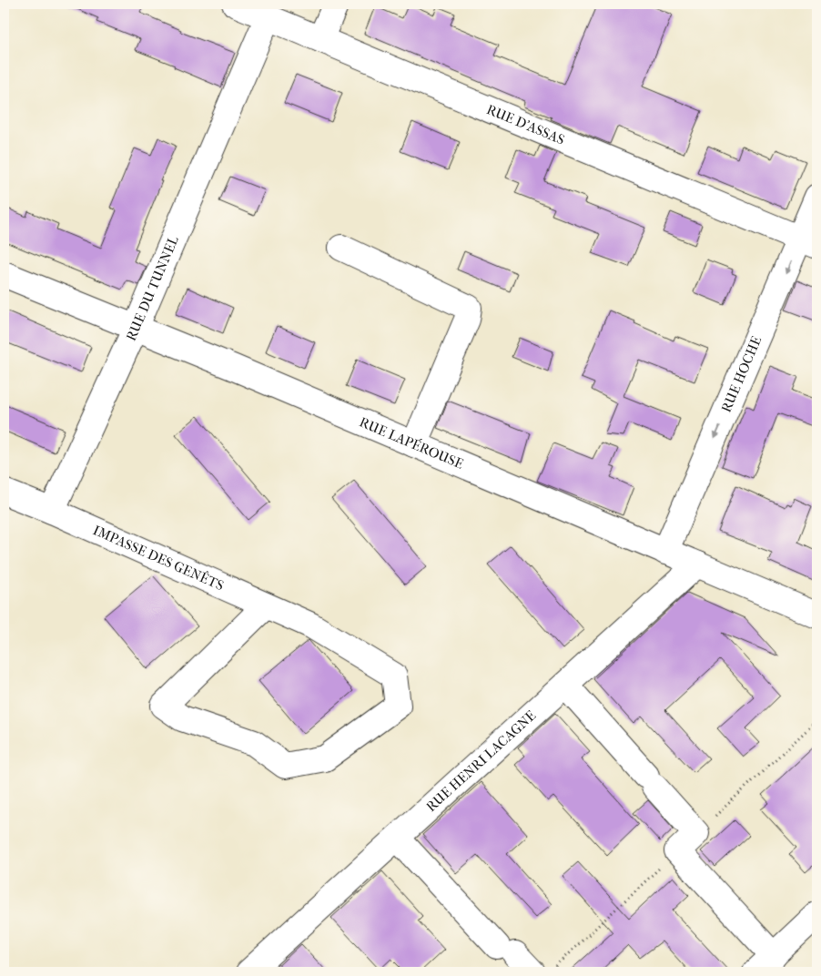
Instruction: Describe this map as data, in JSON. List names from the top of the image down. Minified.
{"streets":{"street":["RUE D'ASSAS","RUE DU TUNNEL","RUE HOCHE","RUE LAPÉROUSE","IMPASSE DES GENÊTS","RUE HENRI LACAGNE"]},"crossings":[["RUE D'ASSAS","RUE DU TUNNEL"],["RUE D'ASSAS","RUE HOCHE"],["RUE DU TUNNEL","RUE LAPÉROUSE"],["RUE DU TUNNEL","IMPASSE DES GENÊTS"],["RUE HOCHE","RUE LAPÉROUSE"],["RUE LAPÉROUSE","RUE HENRI LACAGNE"]],"one_way":["RUE HOCHE"]}
